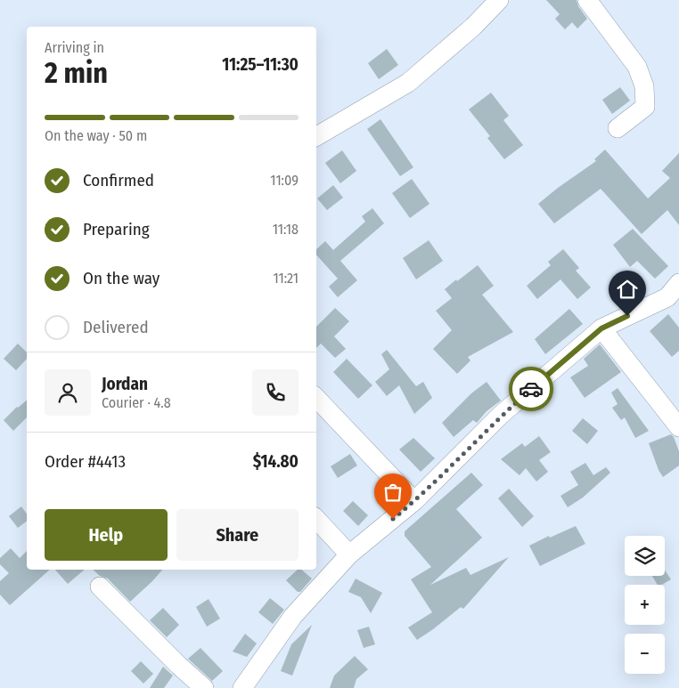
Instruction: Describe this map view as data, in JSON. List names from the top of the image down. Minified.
{"page":{"heading":["2 min","Arriving in","11:25–11:30"],"panel":["Jordan","Courier · 4.8","Order #4413","$14.80"],"bar":"On the way · 50 m","list":[["Confirmed","11:09"],["Preparing","11:18"],["On the way","11:21"],"Delivered"],"buttons":["Help","Share"],"map_buttons":["+","−"]}}
